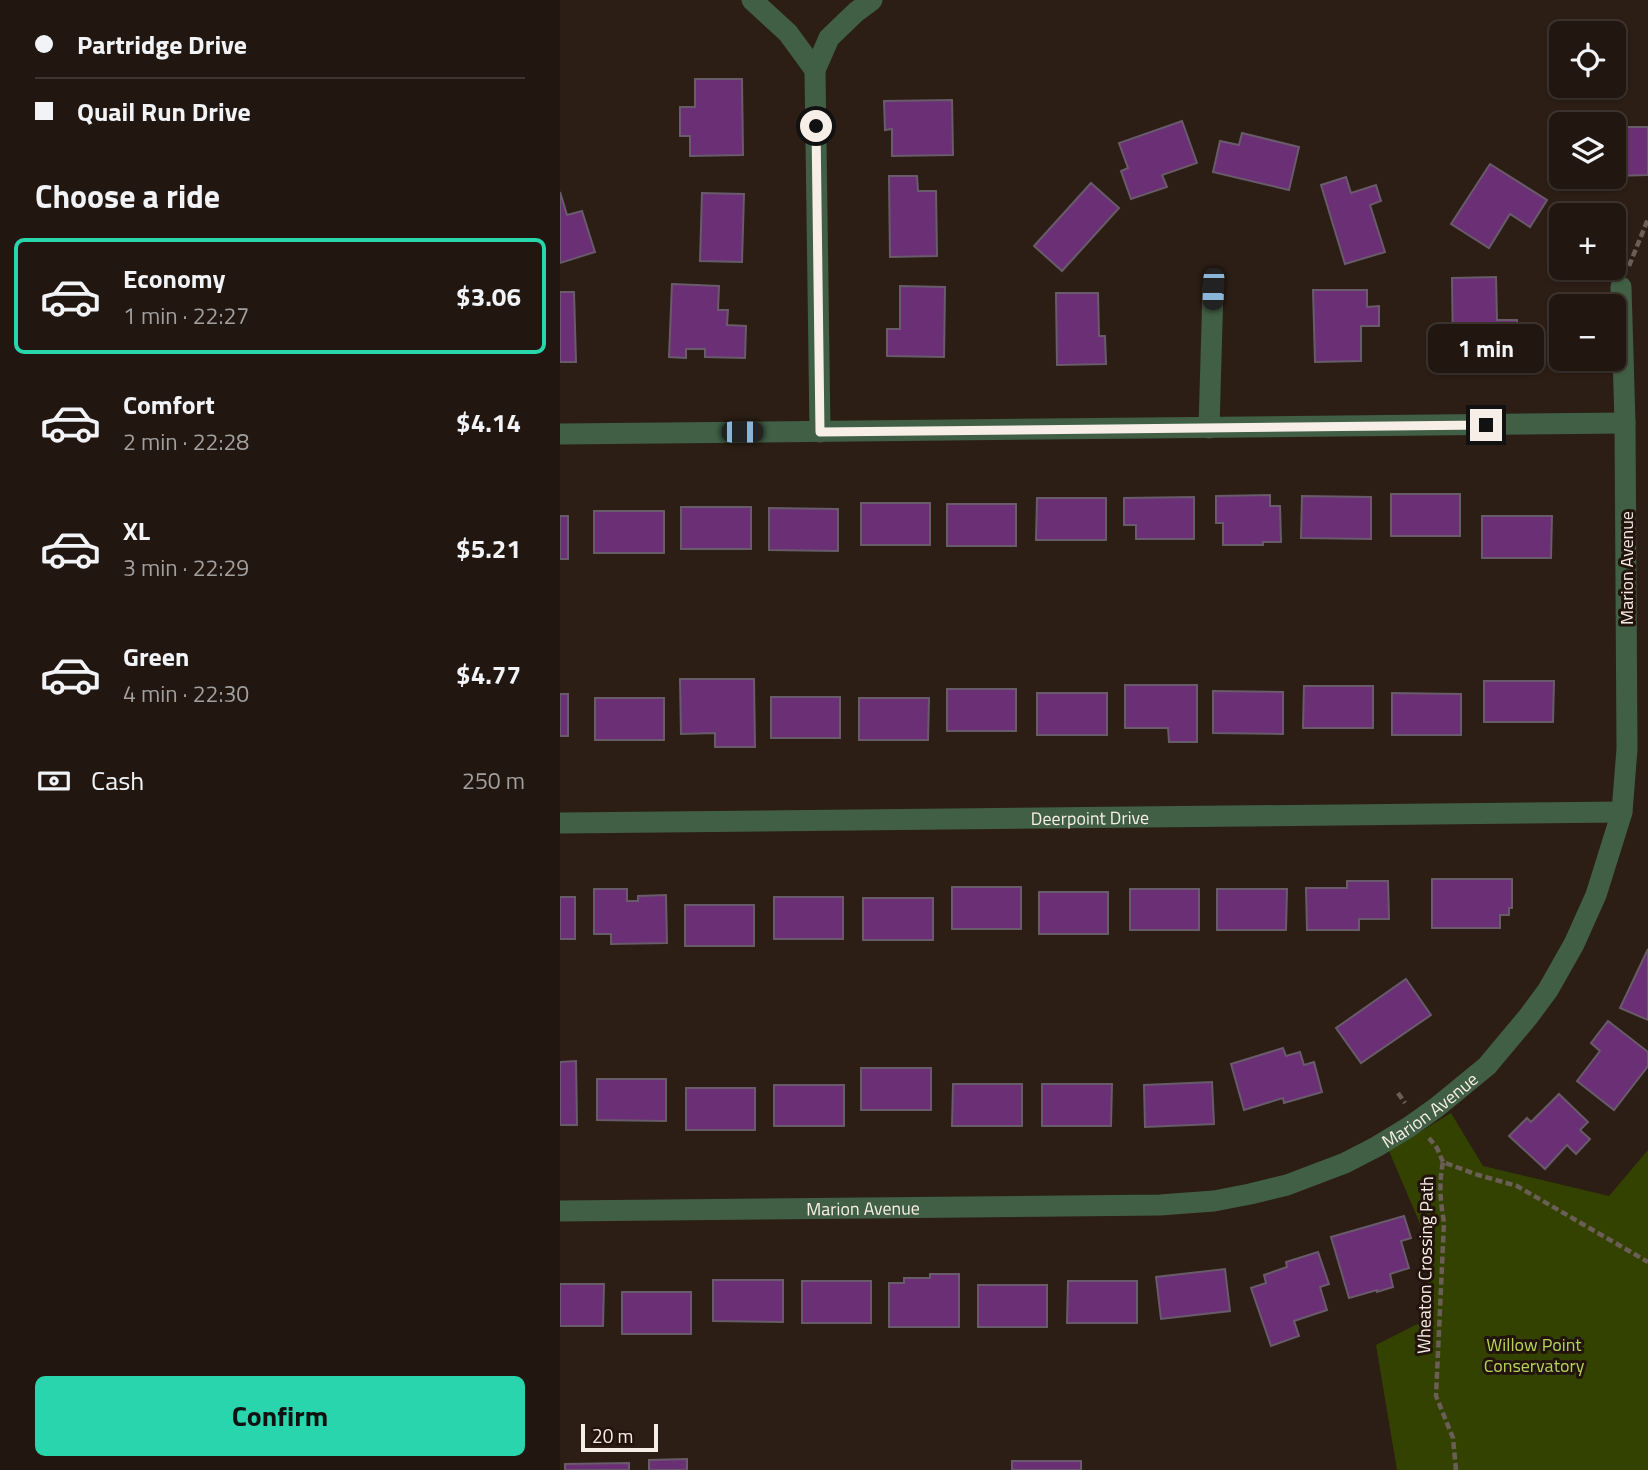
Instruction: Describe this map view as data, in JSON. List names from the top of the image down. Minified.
{"streets":{"street":["Marion Avenue","Deerpoint Drive"],"path":["Wheaton Crossing Path"]},"crossings":[["Marion Avenue","Deerpoint Drive"]],"parks":["Willow Point Conservatory"],"scale_bar":"20 m","page":{"banner":["Partridge Drive","Quail Run Drive"],"map_buttons":["+","−"],"heading":"Choose a ride","list":[{"name":"Economy","note":"1 min · 22:27","value":"$3.06"},{"name":"Comfort","note":"2 min · 22:28","value":"$4.14"},{"name":"XL","note":"3 min · 22:29","value":"$5.21"},{"name":"Green","note":"4 min · 22:30","value":"$4.77"}],"bubble":"1 min","pay":["Cash","250 m"],"buttons":"Confirm","scale":"20 m"}}
